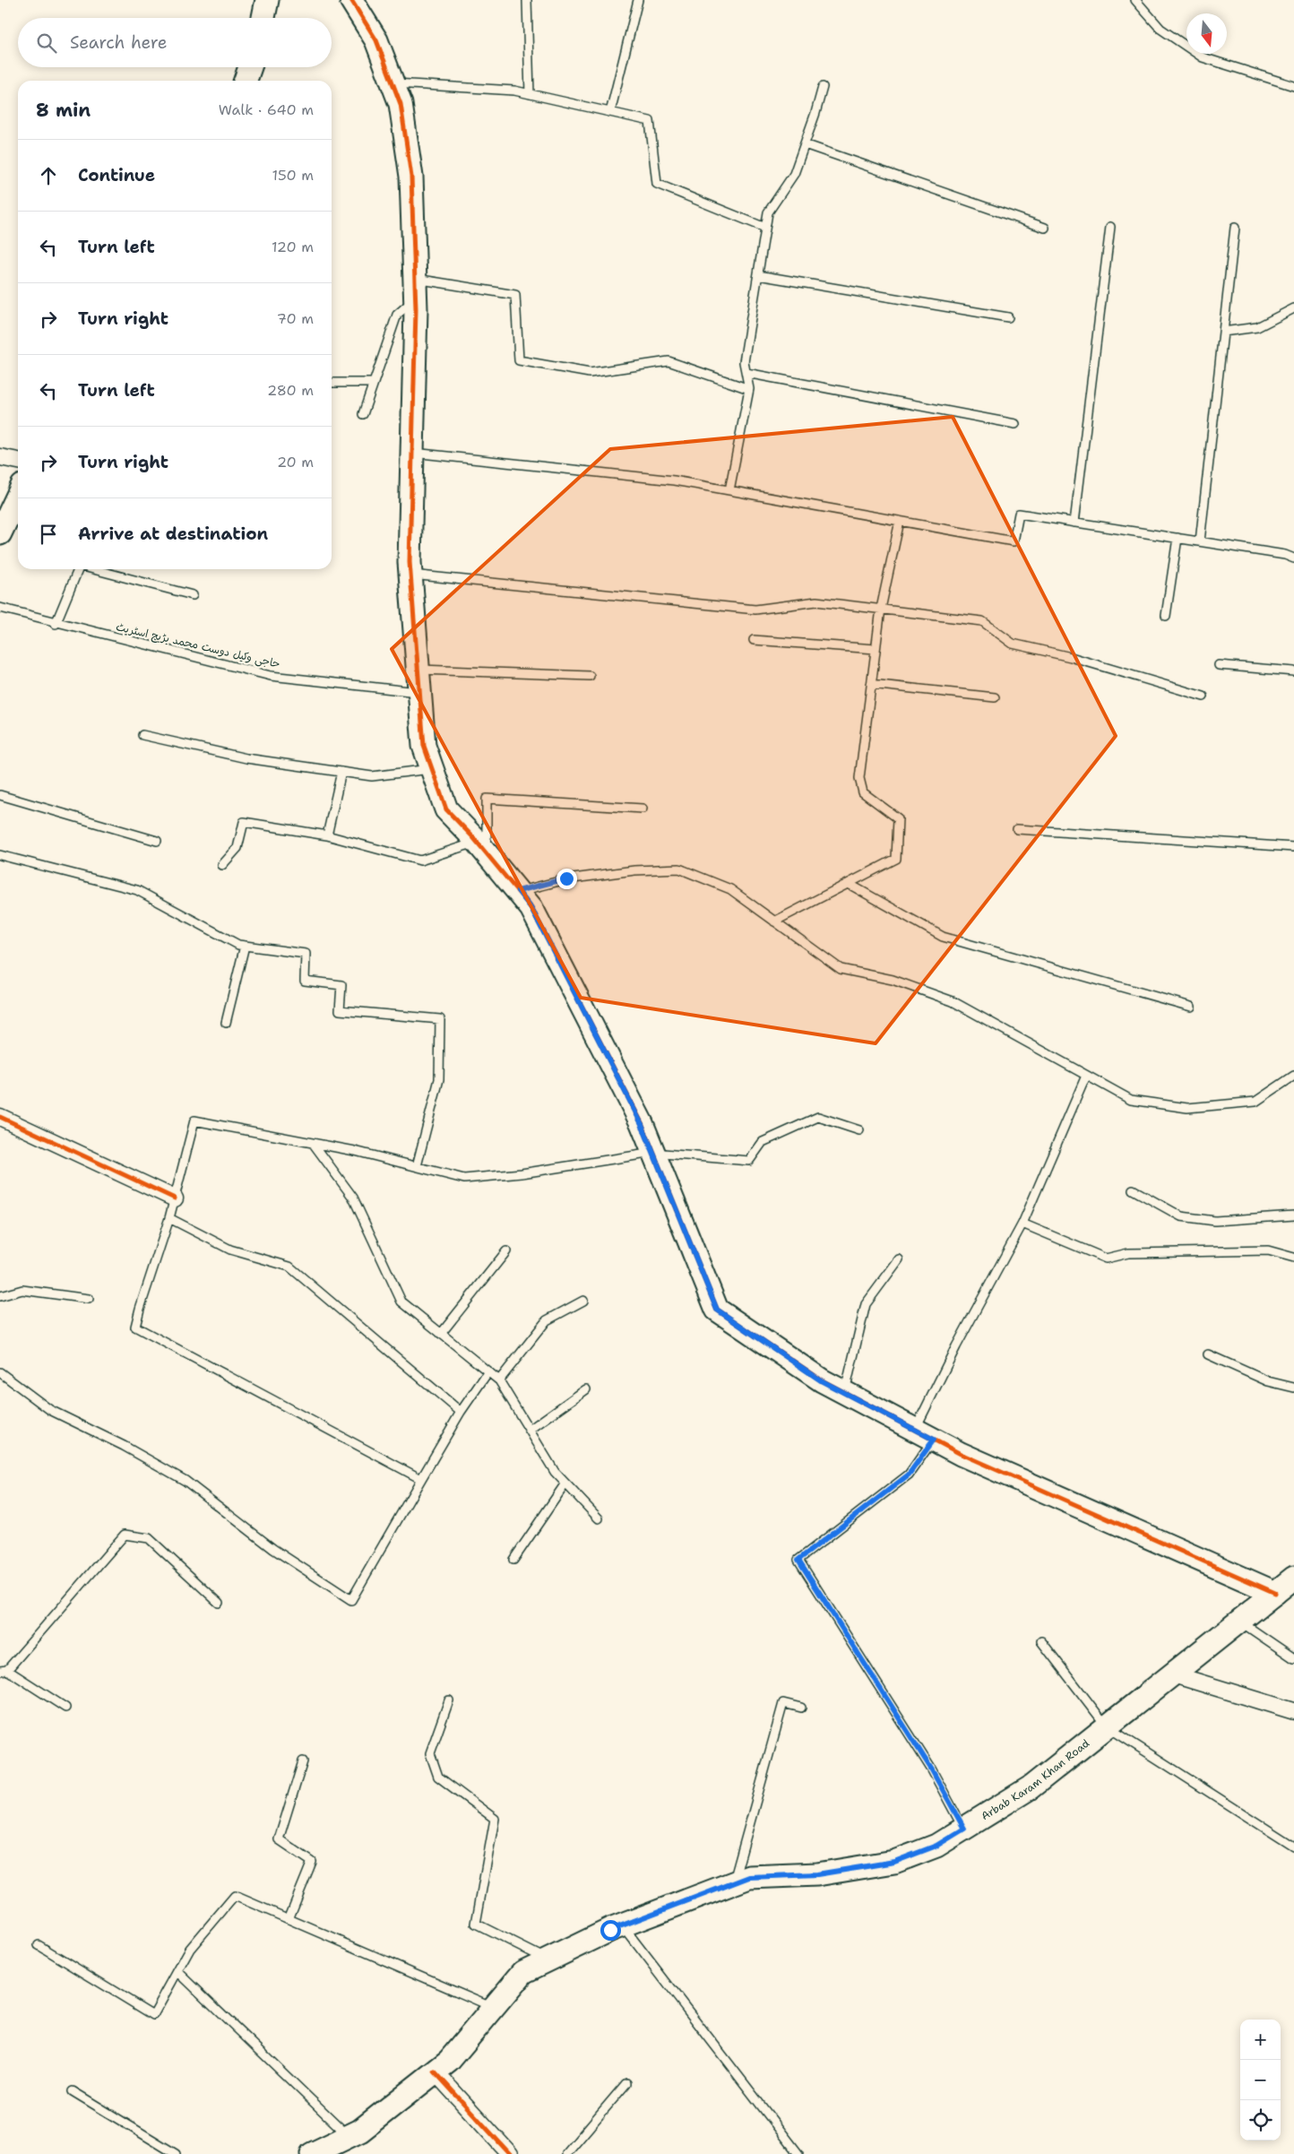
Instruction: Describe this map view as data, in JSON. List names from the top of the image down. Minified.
{"streets":{"street":["Arbab Karam Khan Road"],"lane":["حاجی وکیل دوست محمد بڑیچ اسٹریٹ"]},"north":"bottom","page":{"search":"Search here","heading":["8 min","Walk · 640 m"],"list":[["Continue","150 m"],["Turn left","120 m"],["Turn right","70 m"],["Turn left","280 m"],["Turn right","20 m"],"Arrive at destination"],"map_buttons":["+","−"]}}
